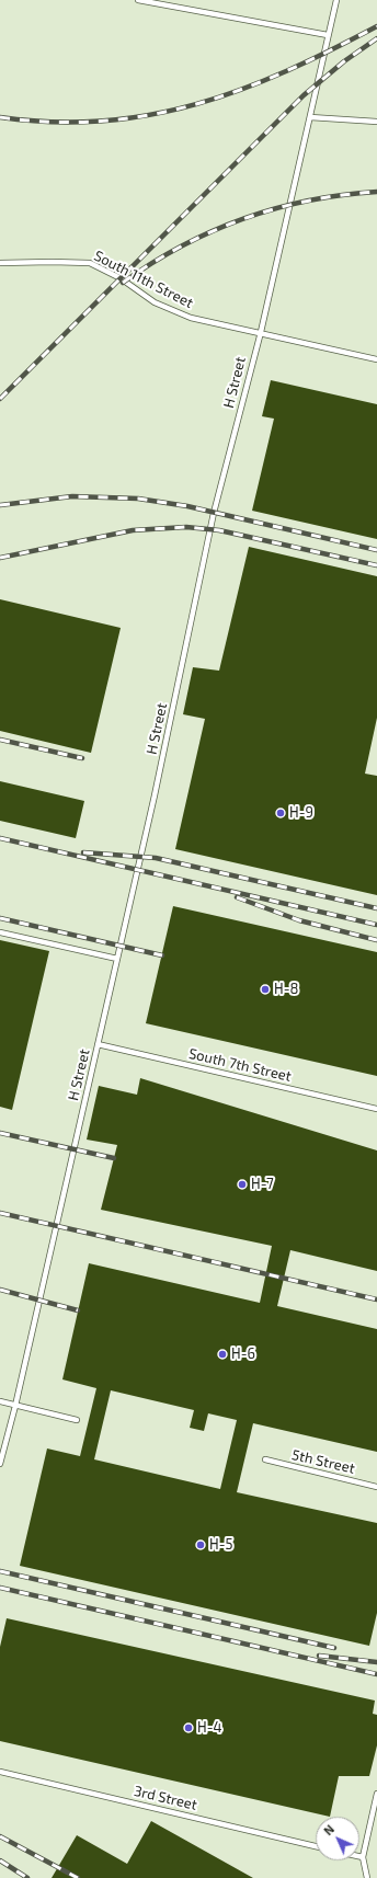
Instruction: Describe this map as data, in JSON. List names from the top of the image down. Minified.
{"streets":{"lane":["South 11th Street","H Street","South 7th Street","5th Street","3rd Street"]},"crossings":[["South 11th Street","H Street"],["H Street","South 7th Street"]],"places":["H-9","H-8","H-7","H-6","H-5","H-4"],"north":"top left"}
